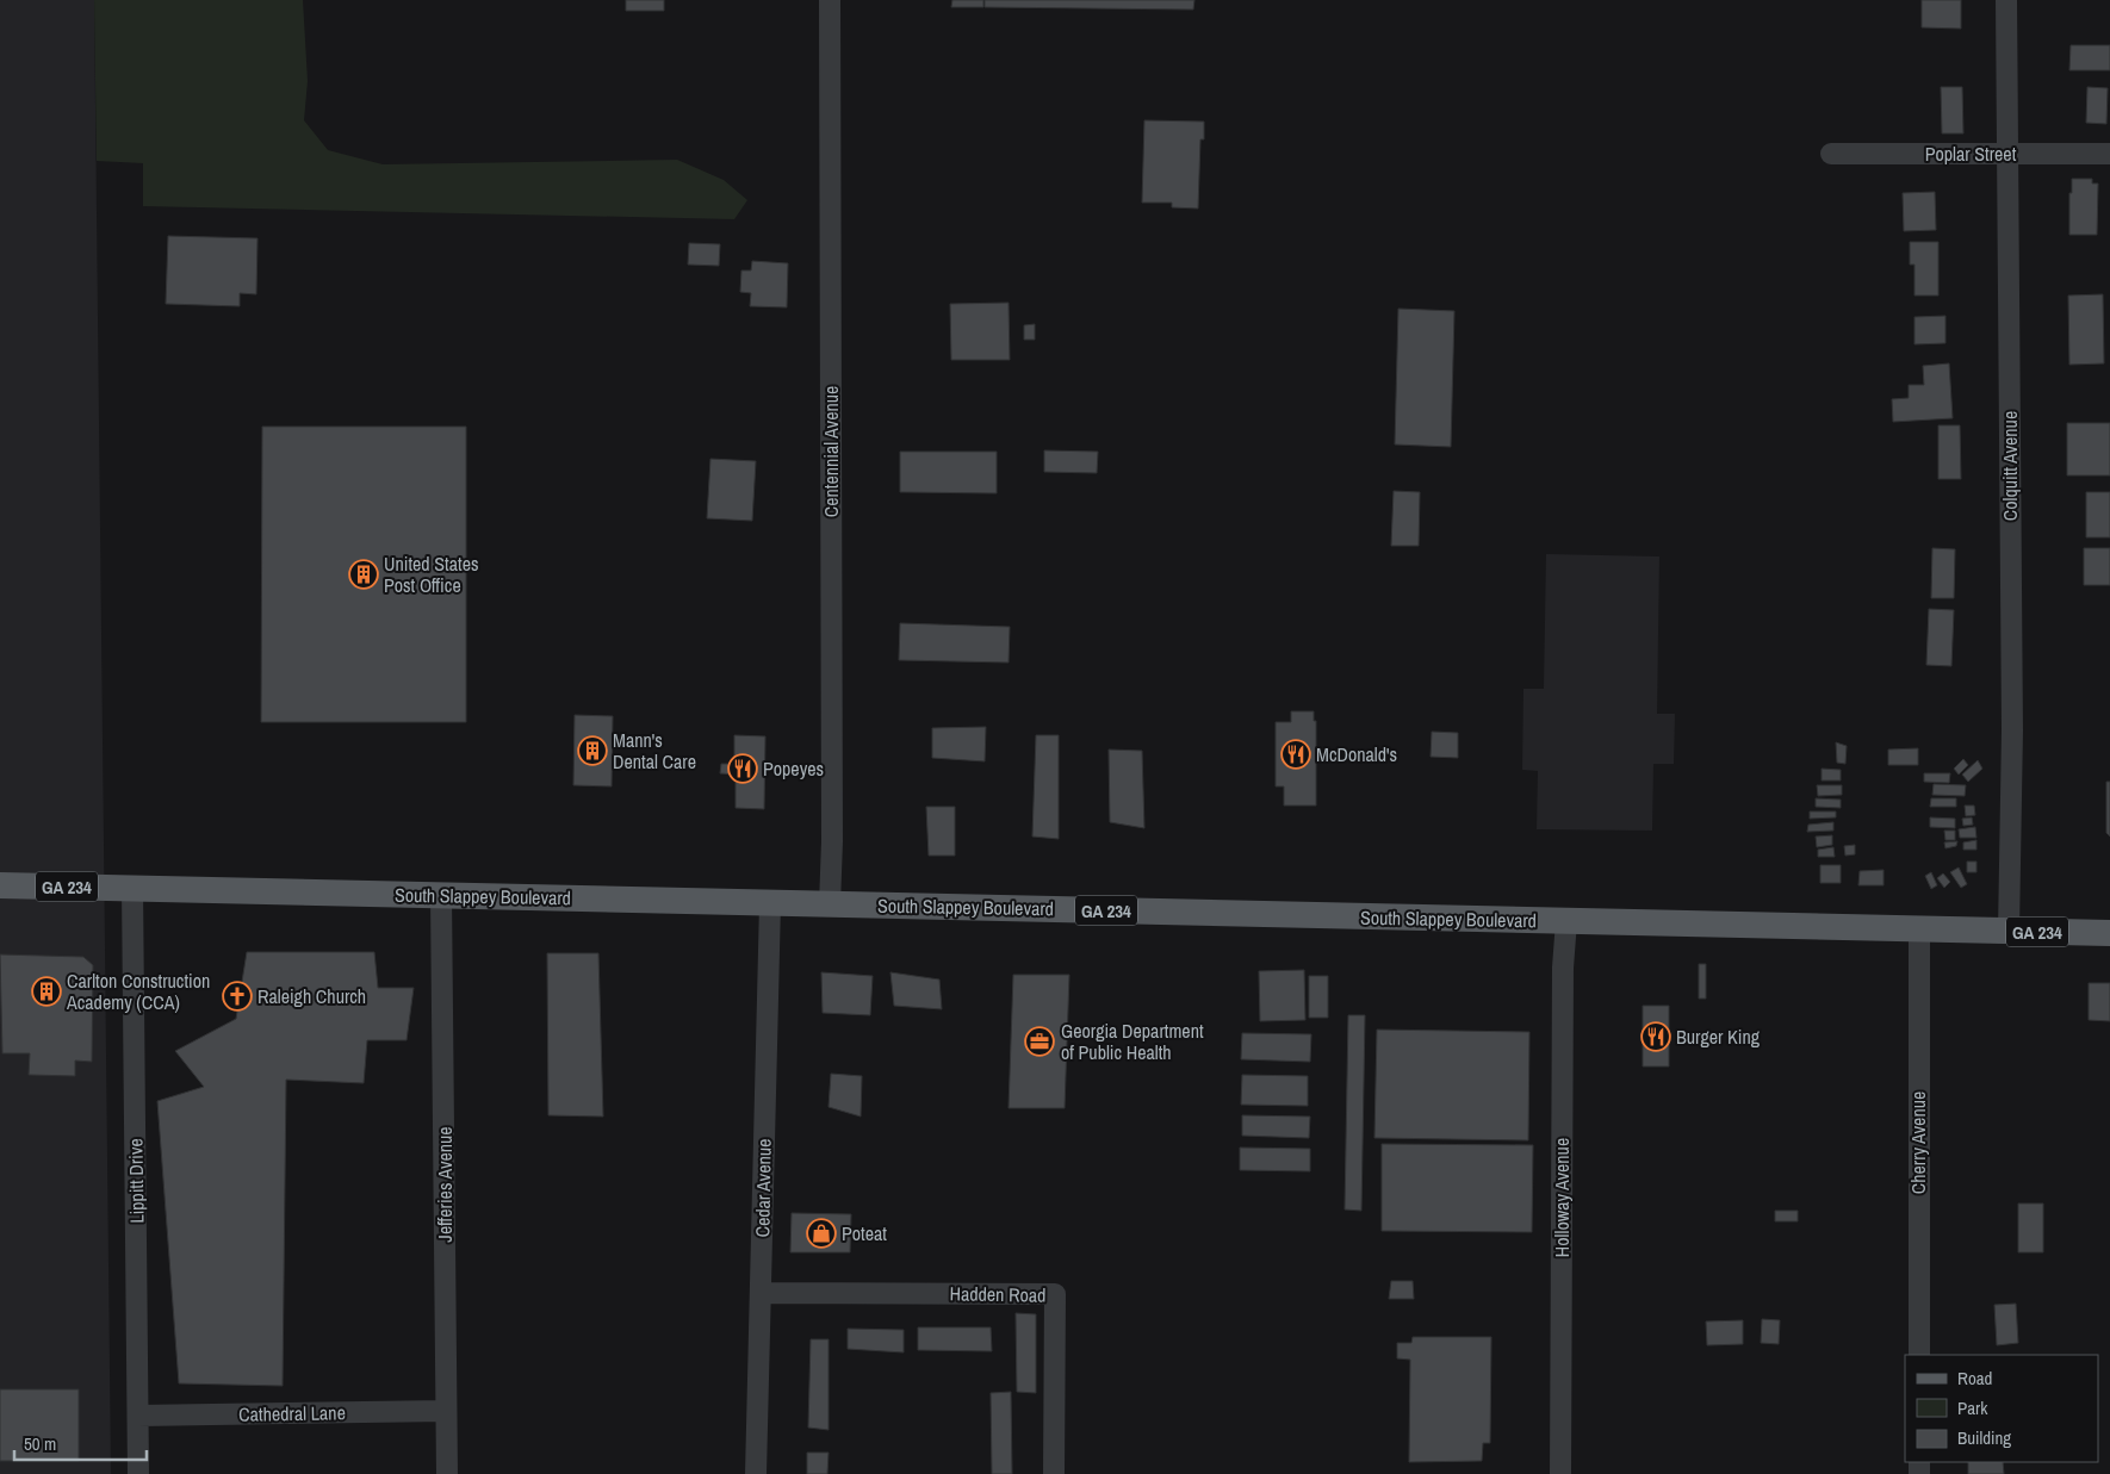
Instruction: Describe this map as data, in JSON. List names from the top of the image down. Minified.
{"streets":{"main road":["GA 234","South Slappey Boulevard"],"street":["Poplar Street","Centennial Avenue","Colquitt Avenue","Cherry Avenue","Lippitt Drive","Jefferies Avenue","Cedar Avenue","Holloway Avenue","Hadden Road","Cathedral Lane"]},"crossings":[["Poplar Street","Colquitt Avenue"],["Centennial Avenue","South Slappey Boulevard"],["Colquitt Avenue","South Slappey Boulevard"],["South Slappey Boulevard","Cherry Avenue"],["South Slappey Boulevard","Lippitt Drive"],["South Slappey Boulevard","Jefferies Avenue"],["South Slappey Boulevard","Cedar Avenue"],["South Slappey Boulevard","Holloway Avenue"],["Lippitt Drive","Cathedral Lane"],["Jefferies Avenue","Cathedral Lane"],["Cedar Avenue","Hadden Road"]],"places":{"building":["United States Post Office","Mann's Dental Care","Carlton Construction Academy (CCA)"],"restaurant":["McDonald's","Popeyes","Burger King"],"church":["Raleigh Church"],"office":["Georgia Department of Public Health"],"shop":["Poteat"]},"legend":["Road","Park","Building"],"scale_bar":"50 m"}
